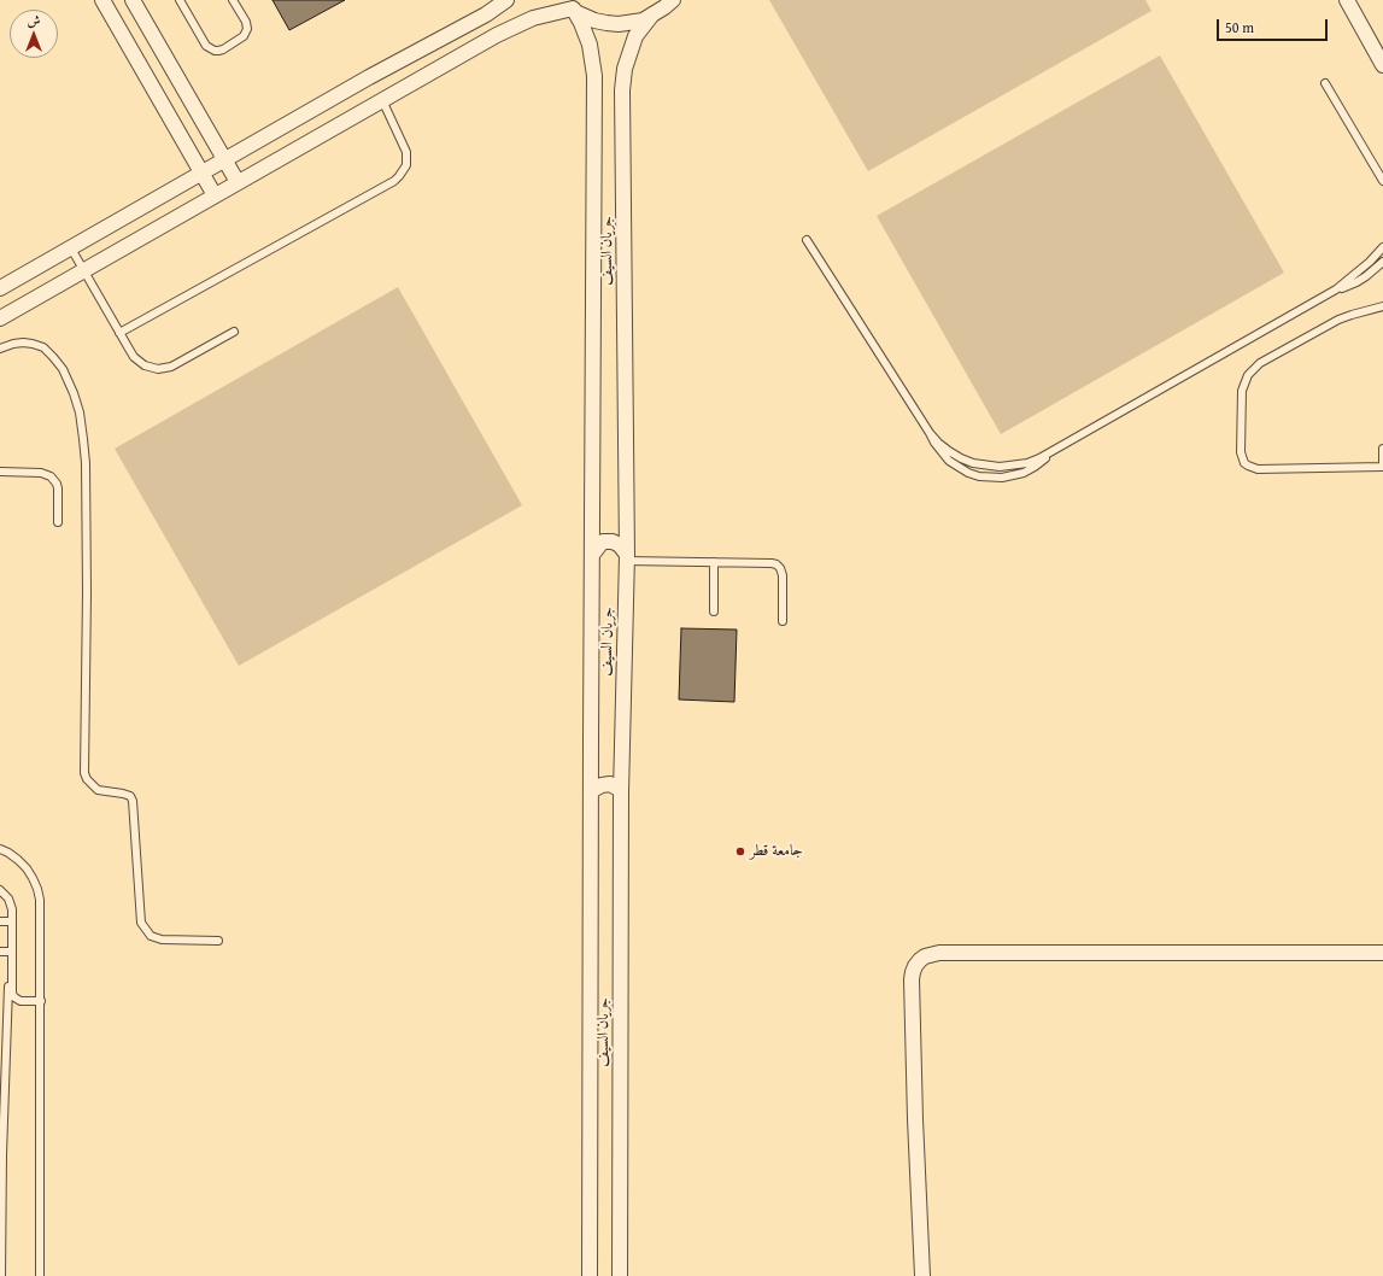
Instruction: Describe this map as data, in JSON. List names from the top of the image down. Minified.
{"streets":{"street":["جريان السيف"]},"places":["جامعة قطر"],"scale_bar":"50 m","north":"top"}
